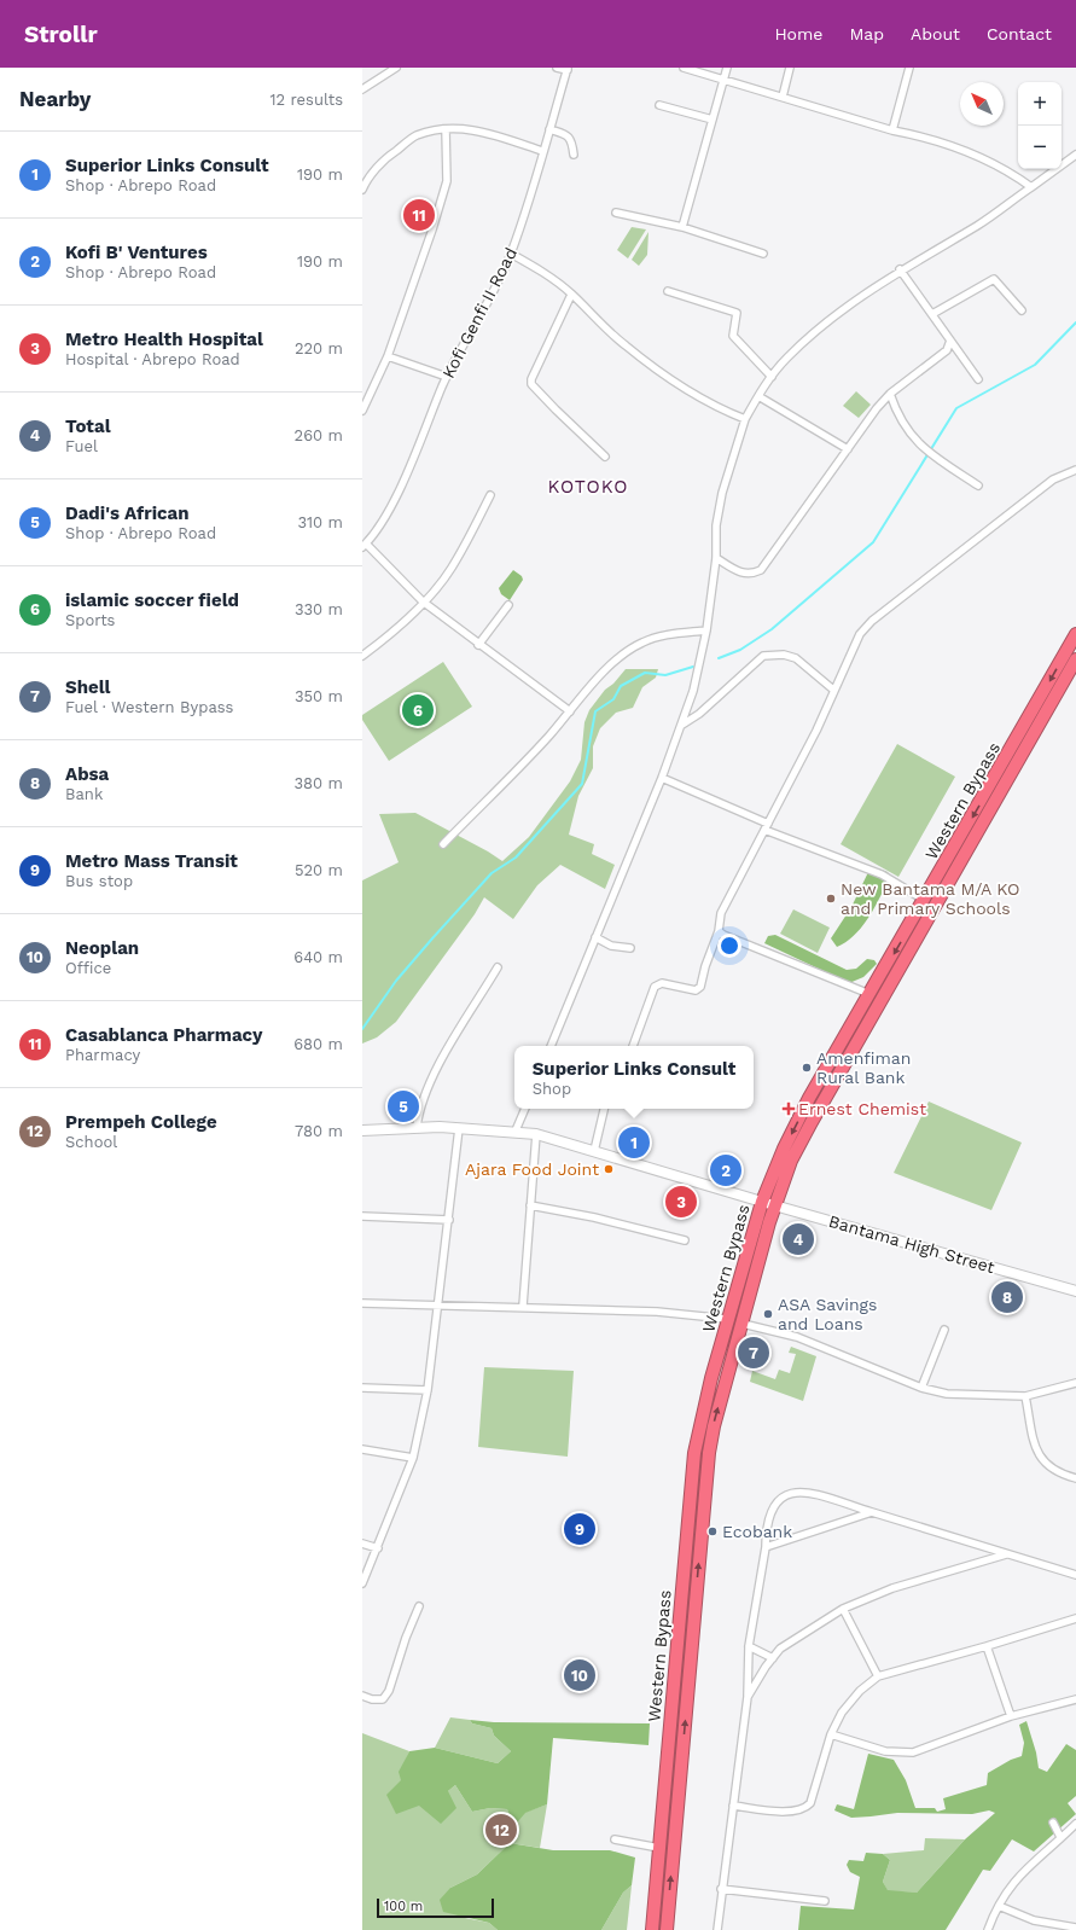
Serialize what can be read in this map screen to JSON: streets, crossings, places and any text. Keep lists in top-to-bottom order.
{
  "streets": {
    "highway": ["Western Bypass"],
    "main road": ["Bantama High Street"],
    "street": ["Kofi Genfi II Road"]
  },
  "crossings": [
    ["Western Bypass", "Bantama High Street"]
  ],
  "districts": ["KOTOKO"],
  "places": {
    "other": [
      "New Bantama M/A KO and Primary Schools",
      "Amenfiman Rural Bank",
      "Ajara Food Joint",
      "ASA Savings and Loans",
      "Ecobank"
    ],
    "health": ["Ernest Chemist"]
  },
  "scale_bar": "100 m",
  "north": "top left",
  "page": {
    "header": "Strollr",
    "nav": [
      "Home",
      "Map",
      "About",
      "Contact"
    ],
    "heading": ["Nearby", "12 results"],
    "map_buttons": ["+", "−"],
    "list": [
      {
        "mark": "1",
        "name": "Superior Links Consult",
        "note": "Shop · Abrepo Road",
        "value": "190 m"
      },
      {
        "mark": "2",
        "name": "Kofi B' Ventures",
        "note": "Shop · Abrepo Road",
        "value": "190 m"
      },
      {
        "mark": "3",
        "name": "Metro Health Hospital",
        "note": "Hospital · Abrepo Road",
        "value": "220 m"
      },
      {
        "mark": "4",
        "name": "Total",
        "note": "Fuel",
        "value": "260 m"
      },
      {
        "mark": "5",
        "name": "Dadi's African",
        "note": "Shop · Abrepo Road",
        "value": "310 m"
      },
      {
        "mark": "6",
        "name": "islamic soccer field",
        "note": "Sports",
        "value": "330 m"
      },
      {
        "mark": "7",
        "name": "Shell",
        "note": "Fuel · Western Bypass",
        "value": "350 m"
      },
      {
        "mark": "8",
        "name": "Absa",
        "note": "Bank",
        "value": "380 m"
      },
      {
        "mark": "9",
        "name": "Metro Mass Transit",
        "note": "Bus stop",
        "value": "520 m"
      },
      {
        "mark": "10",
        "name": "Neoplan",
        "note": "Office",
        "value": "640 m"
      },
      {
        "mark": "11",
        "name": "Casablanca Pharmacy",
        "note": "Pharmacy",
        "value": "680 m"
      },
      {
        "mark": "12",
        "name": "Prempeh College",
        "note": "School",
        "value": "780 m"
      }
    ],
    "pins": [
      "11",
      "6",
      "5",
      "1",
      "2",
      "3",
      "4",
      "8",
      "7",
      "9",
      "10",
      "12"
    ],
    "popup": ["Superior Links Consult", "Shop"],
    "scale": "100 m"
  }
}
